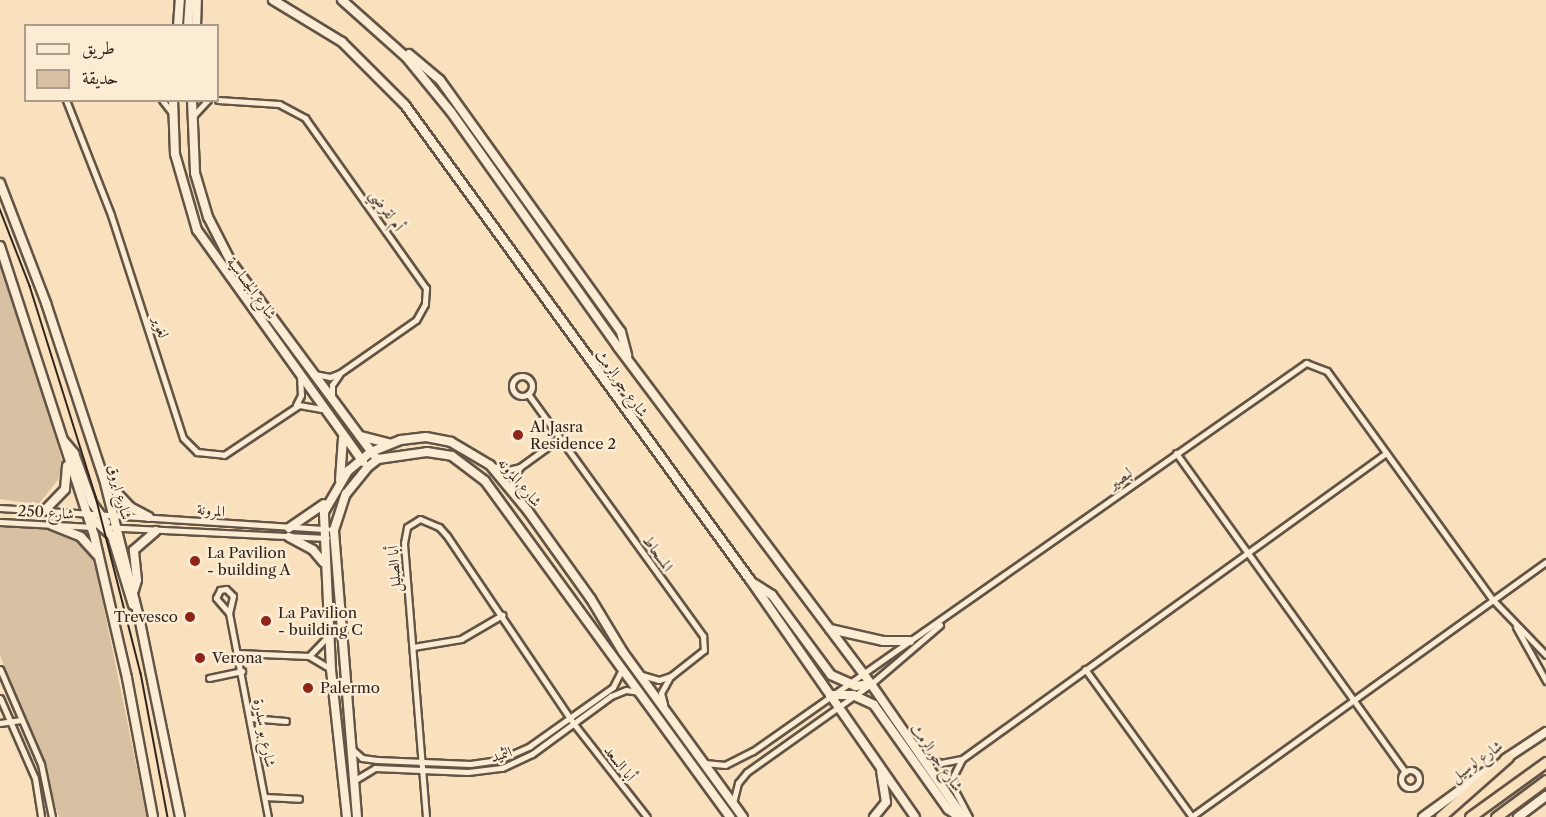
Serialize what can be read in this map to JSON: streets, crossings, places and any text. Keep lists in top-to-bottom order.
{
  "streets": {
    "street": [
      "أم لقرضي",
      "شارع الجساسية",
      "لغوير",
      "شارع جو الرمث",
      "لبصير",
      "شارع المرونه",
      "شارع ابروق",
      "المرونة",
      "شارع 250",
      "المسحاط",
      "أبا الصليل",
      "شارع بو سدرة",
      "الثميد",
      "شارع لوسيل",
      "أبا السعد"
    ]
  },
  "crossings": [
    ["شارع الجساسية", "شارع المرونه"],
    ["شارع جو الرمث", "لبصير"],
    ["لبصير", "شارع المرونه"],
    ["شارع المرونه", "المرونة"],
    ["شارع المرونه", "الثميد"],
    ["شارع ابروق", "المرونة"],
    ["المرونة", "شارع 250"],
    ["أبا الصليل", "الثميد"],
    ["أبا الصليل", "أبا السعد"],
    ["الثميد", "أبا السعد"]
  ],
  "places": [
    "Al Jasra Residence 2",
    "La Pavilion - building A",
    "Trevesco",
    "La Pavilion - building C",
    "Verona",
    "Palermo"
  ],
  "legend": ["طريق", "حديقة"]
}
